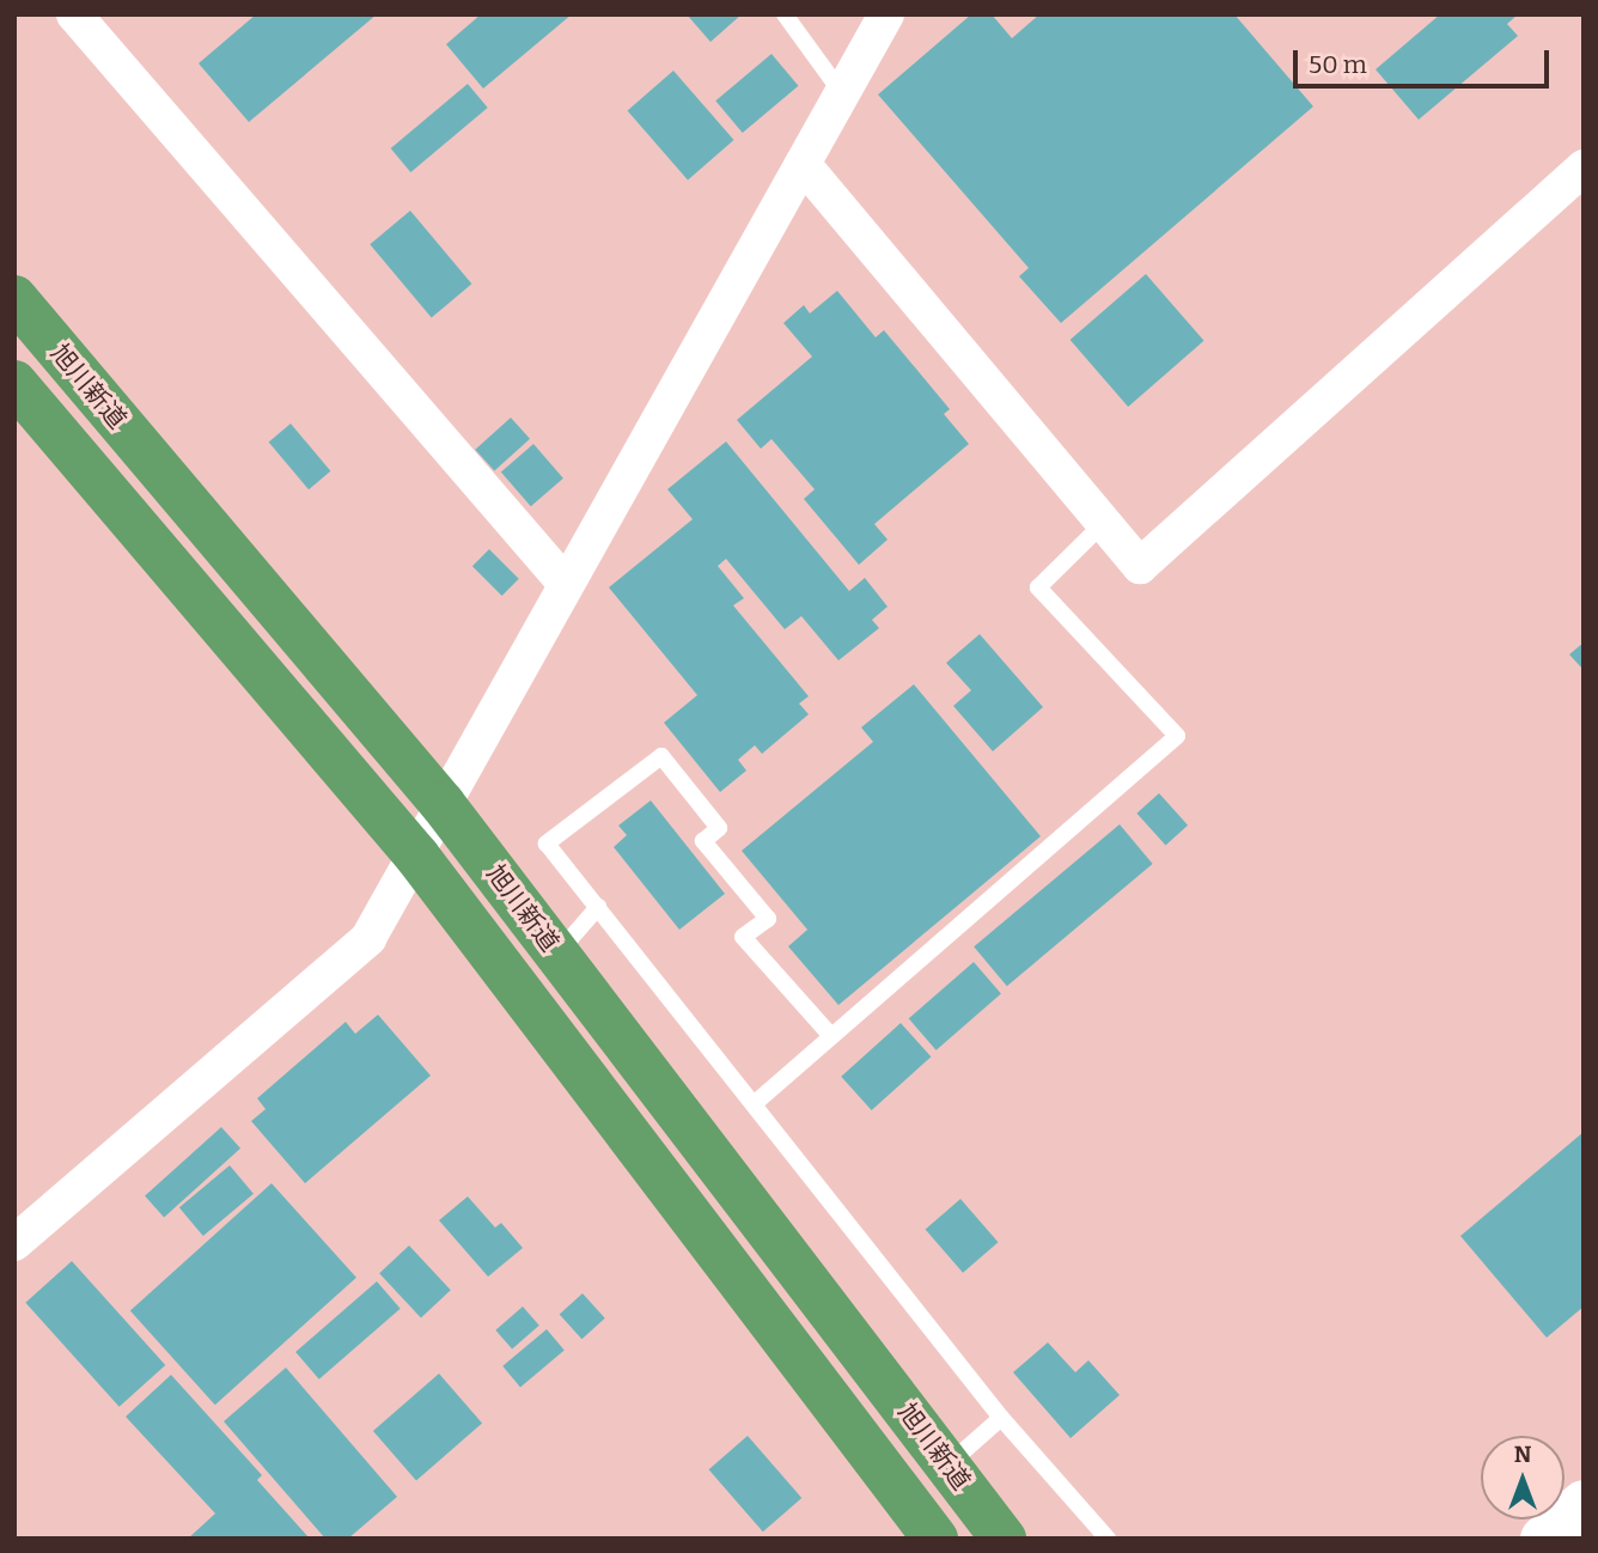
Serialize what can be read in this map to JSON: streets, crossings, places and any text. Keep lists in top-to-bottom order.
{
  "streets": {
    "highway": ["旭川新道"]
  },
  "scale_bar": "50 m",
  "north": "top"
}
